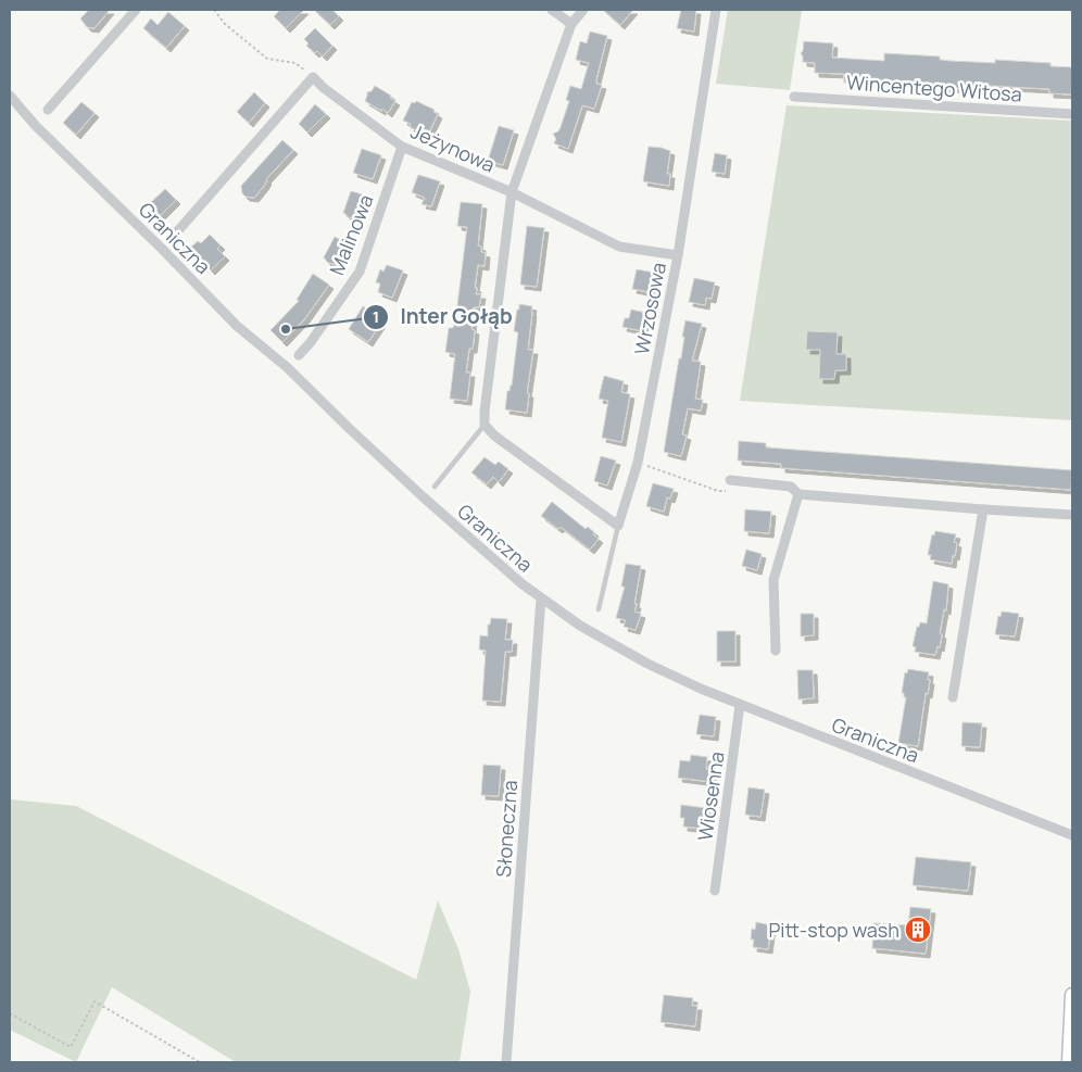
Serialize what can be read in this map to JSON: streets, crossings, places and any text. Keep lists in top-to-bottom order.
{
  "streets": {
    "street": [
      "Wincentego Witosa",
      "Jeżynowa",
      "Malinowa",
      "Graniczna",
      "Wrzosowa",
      "Wiosenna",
      "Słoneczna"
    ]
  },
  "crossings": [
    ["Jeżynowa", "Malinowa"],
    ["Jeżynowa", "Wrzosowa"],
    ["Graniczna", "Wiosenna"],
    ["Graniczna", "Słoneczna"]
  ],
  "places": {
    "other": ["Inter Gołąb"],
    "building": ["Pitt-stop wash"]
  }
}
